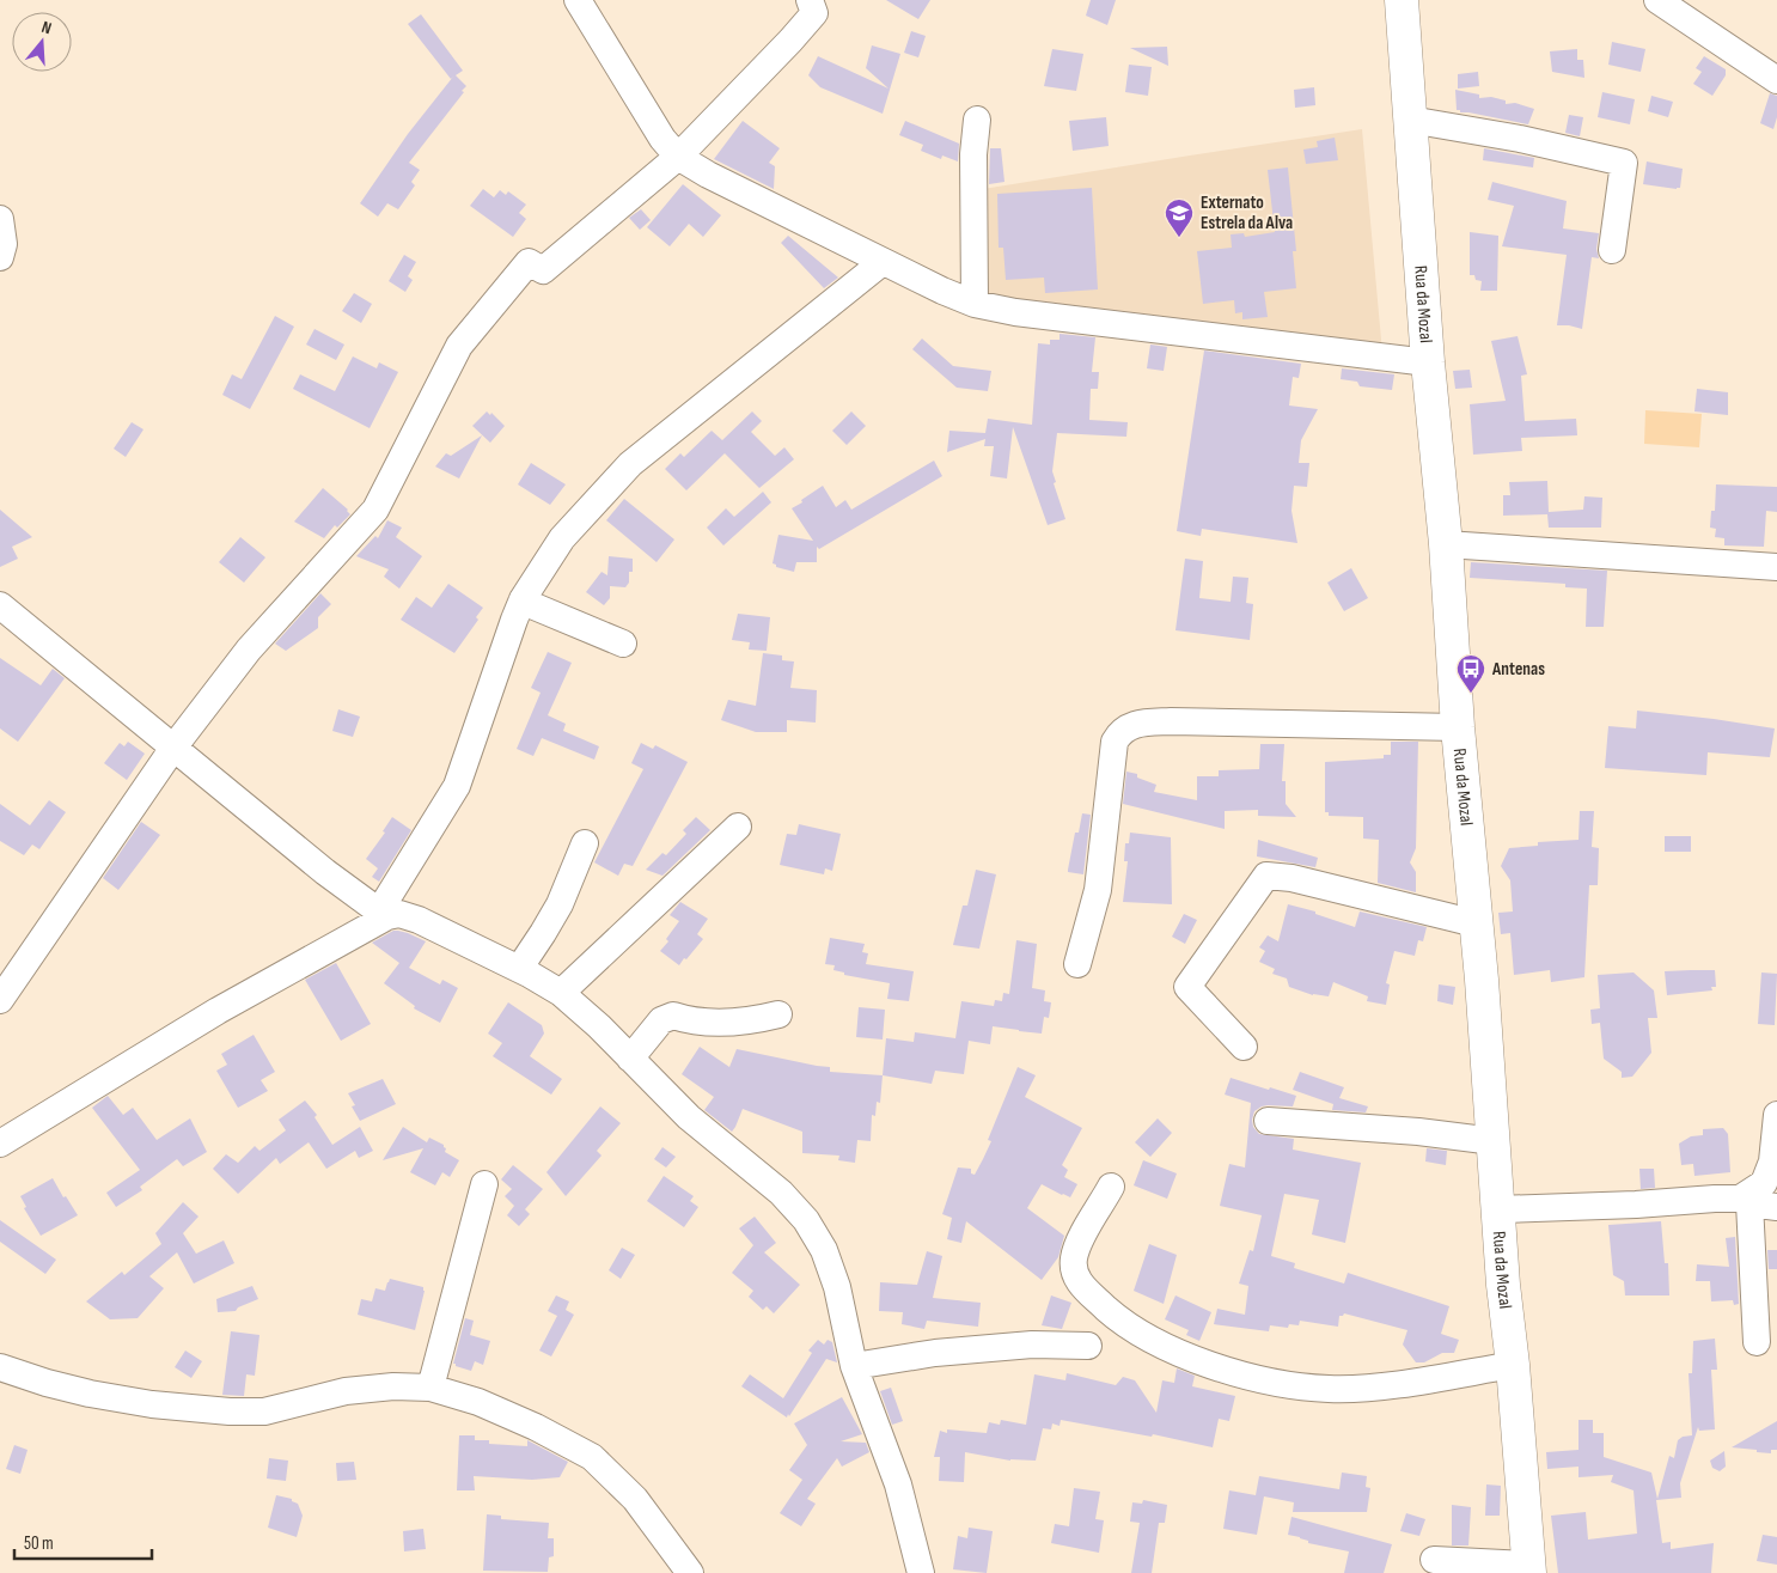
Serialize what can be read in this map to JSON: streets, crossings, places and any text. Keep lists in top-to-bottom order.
{
  "streets": {
    "main road": ["Rua da Mozal"]
  },
  "places": {
    "school or university": ["Externato Estrela da Alva"],
    "bus stop": ["Antenas"]
  },
  "scale_bar": "50 m",
  "north": "top"
}
